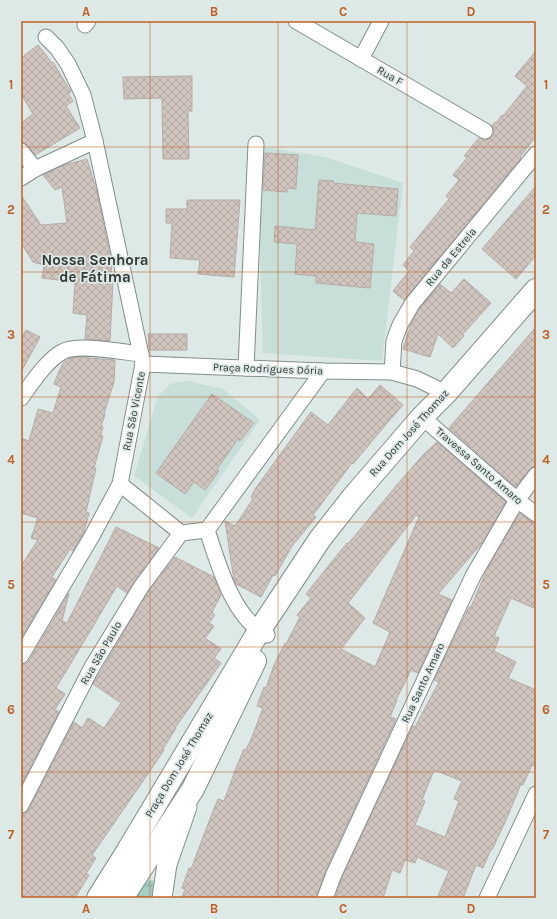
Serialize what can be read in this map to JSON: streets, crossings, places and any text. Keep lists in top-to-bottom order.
{
  "streets": {
    "main road": ["Rua Dom José Thomaz", "Praça Dom José Thomaz"],
    "street": [
      "Rua F",
      "Rua da Estrela",
      "Praça Rodrigues Dória",
      "Rua São Vicente",
      "Travessa Santo Amaro",
      "Rua São Paulo",
      "Rua Santo Amaro"
    ]
  },
  "crossings": [
    ["Rua da Estrela", "Praça Rodrigues Dória"],
    ["Praça Rodrigues Dória", "Rua São Vicente"],
    ["Praça Rodrigues Dória", "Rua Dom José Thomaz"],
    ["Rua Dom José Thomaz", "Travessa Santo Amaro"],
    ["Rua Dom José Thomaz", "Praça Dom José Thomaz"],
    ["Travessa Santo Amaro", "Rua Santo Amaro"]
  ],
  "districts": ["Nossa Senhora de Fátima"],
  "grid": {
    "columns": [
      "A",
      "B",
      "C",
      "D"
    ],
    "rows": [
      "1",
      "2",
      "3",
      "4",
      "5",
      "6",
      "7"
    ]
  }
}
